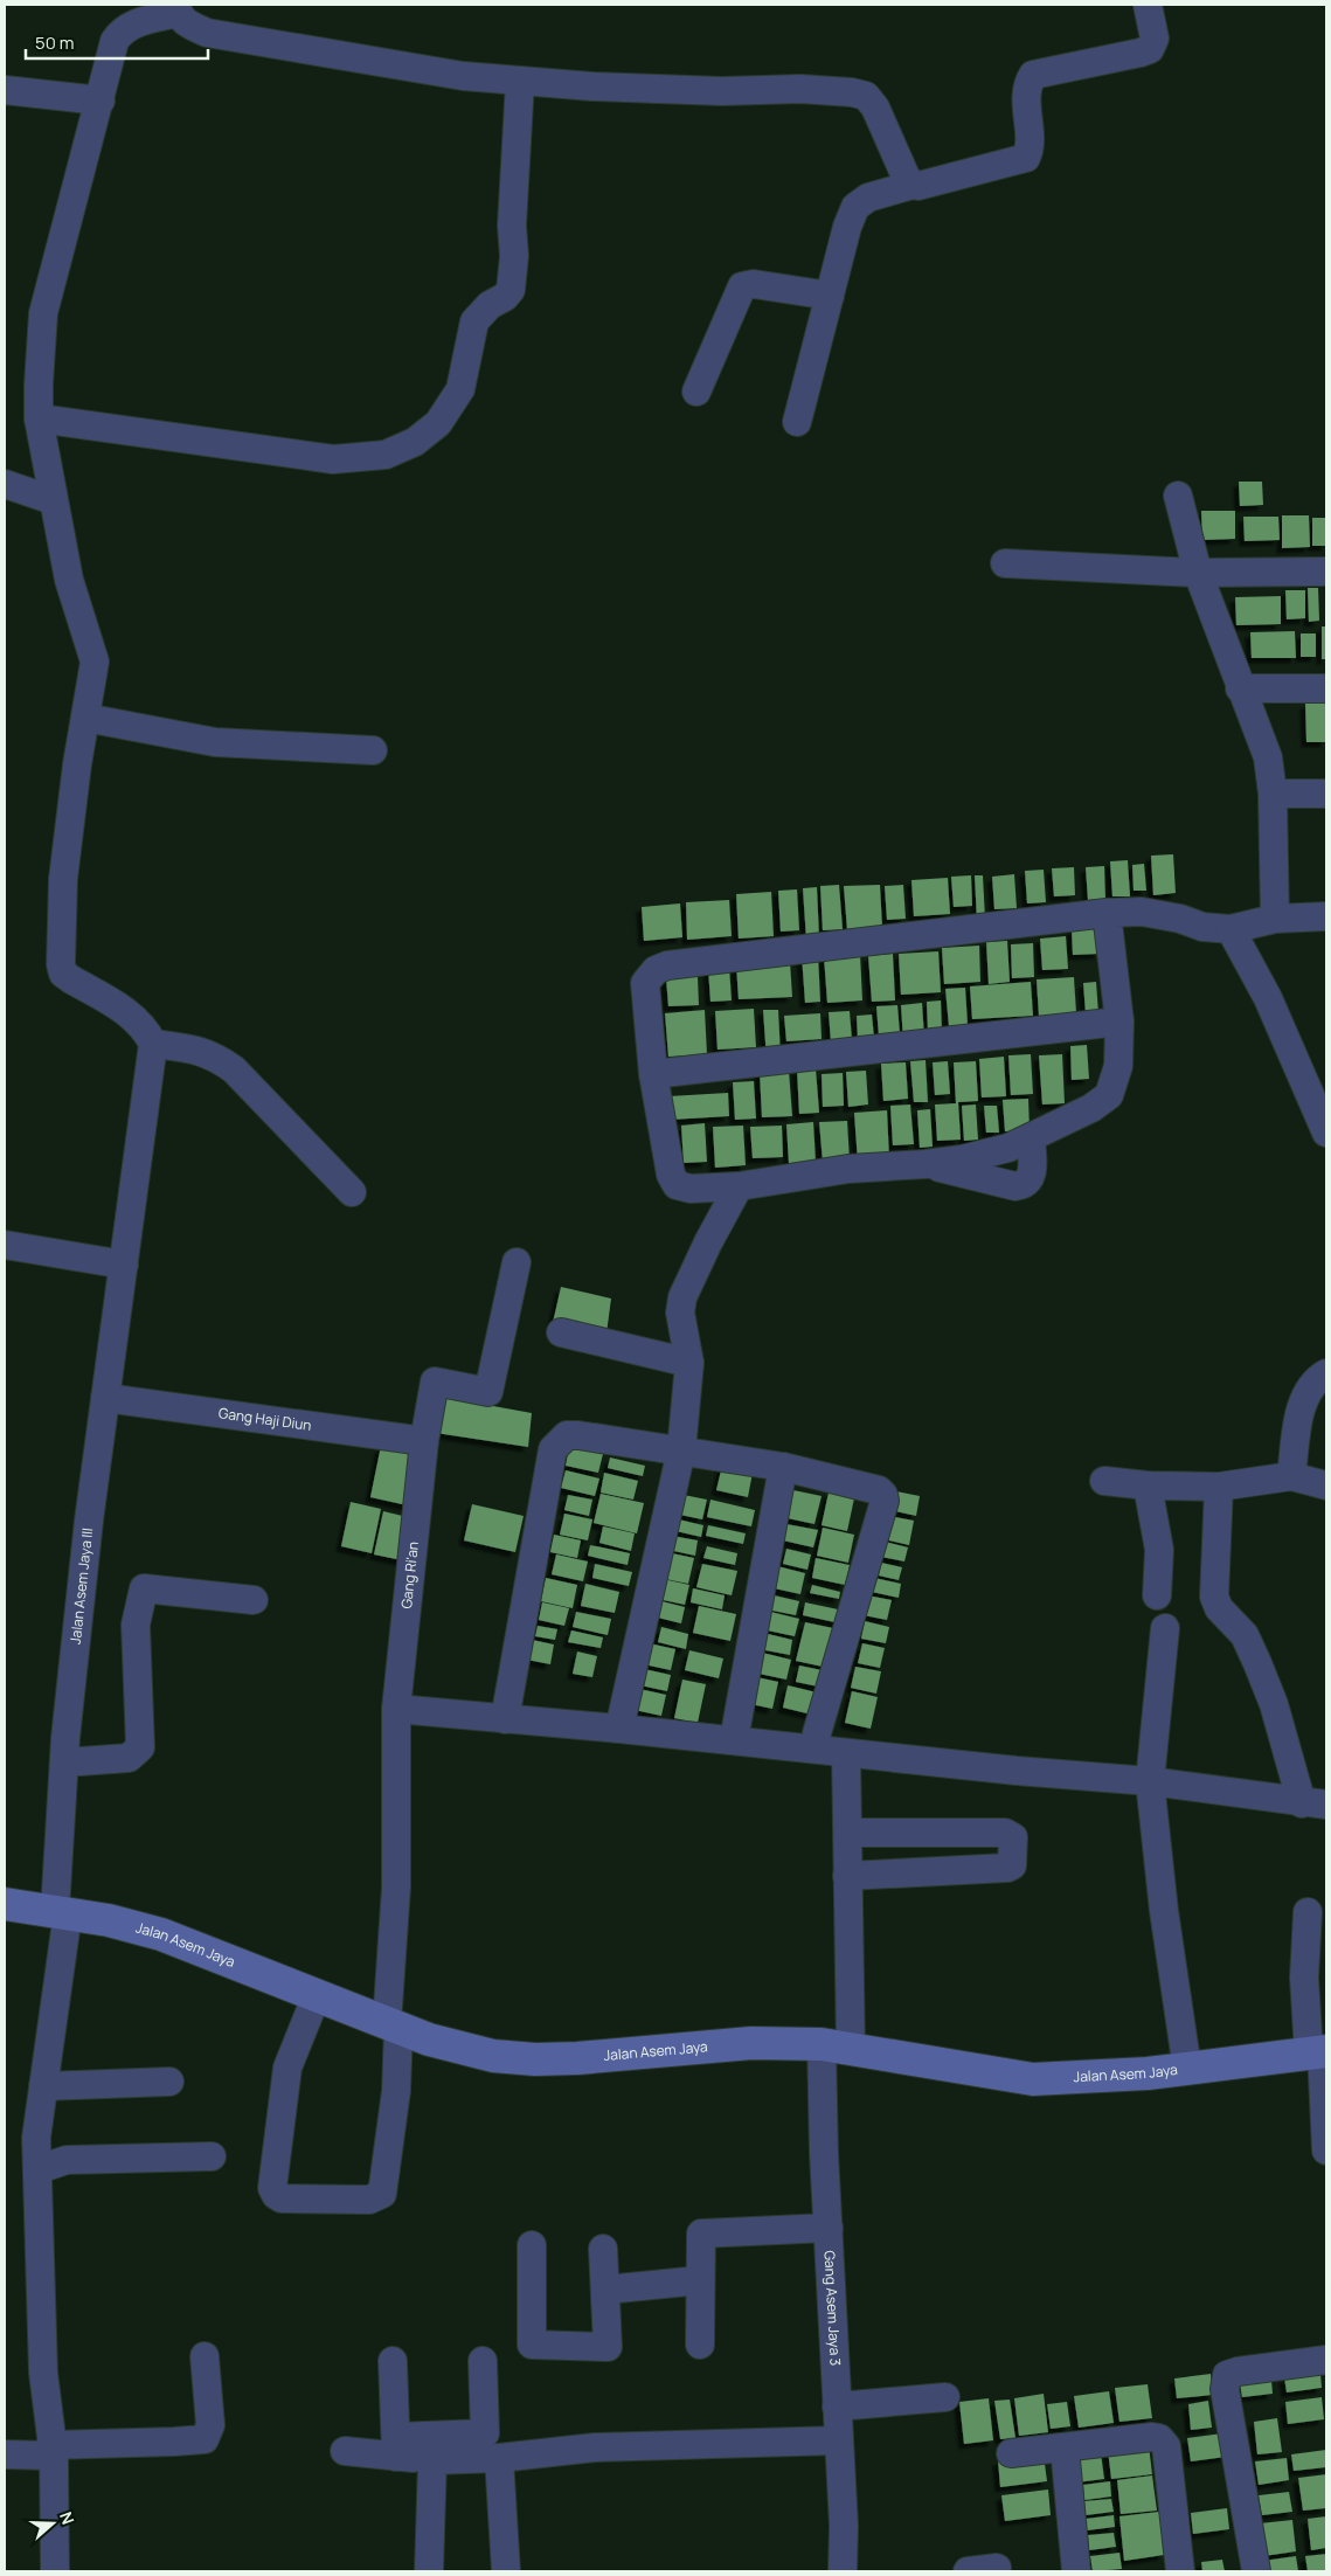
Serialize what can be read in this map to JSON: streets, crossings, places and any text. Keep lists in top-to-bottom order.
{
  "streets": {
    "main road": ["Jalan Asem Jaya"],
    "street": [
      "Gang Haji Diun",
      "Gang Ri'an",
      "Jalan Asem Jaya III",
      "Gang Asem Jaya 3"
    ]
  },
  "crossings": [
    ["Gang Haji Diun", "Gang Ri'an"],
    ["Gang Haji Diun", "Jalan Asem Jaya III"],
    ["Gang Ri'an", "Jalan Asem Jaya"],
    ["Jalan Asem Jaya III", "Jalan Asem Jaya"],
    ["Jalan Asem Jaya", "Gang Asem Jaya 3"]
  ],
  "scale_bar": "50 m",
  "north": "right"
}
